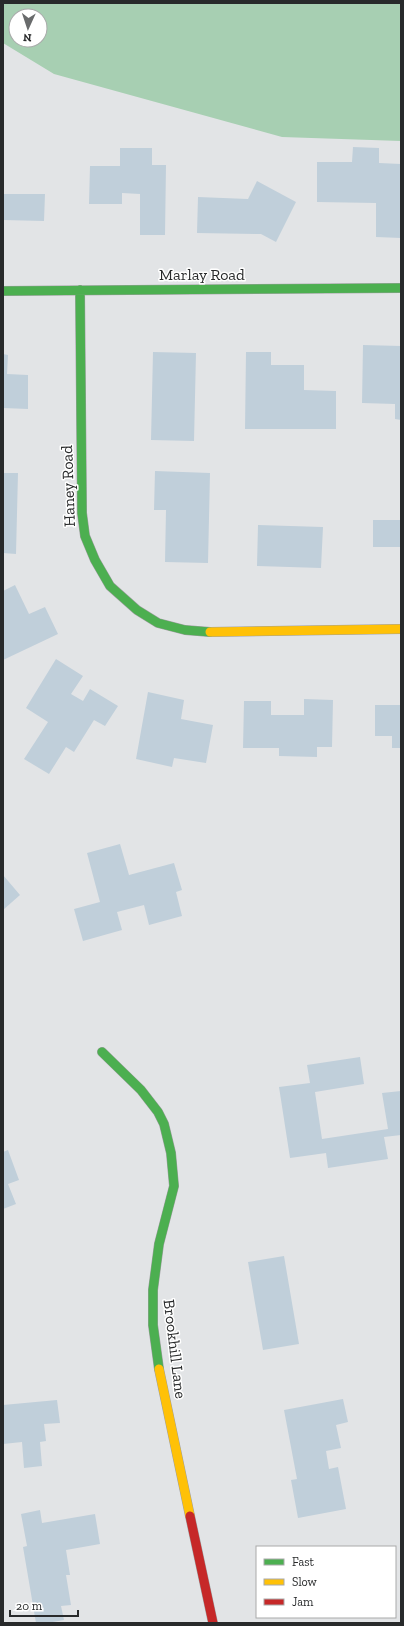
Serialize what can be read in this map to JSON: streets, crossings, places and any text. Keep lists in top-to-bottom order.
{
  "streets": {
    "street": ["Marlay Road", "Haney Road", "Brookhill Lane"]
  },
  "crossings": [
    ["Marlay Road", "Haney Road"]
  ],
  "legend": ["Fast", "Slow", "Jam"],
  "scale_bar": "20 m",
  "north": "bottom"
}
